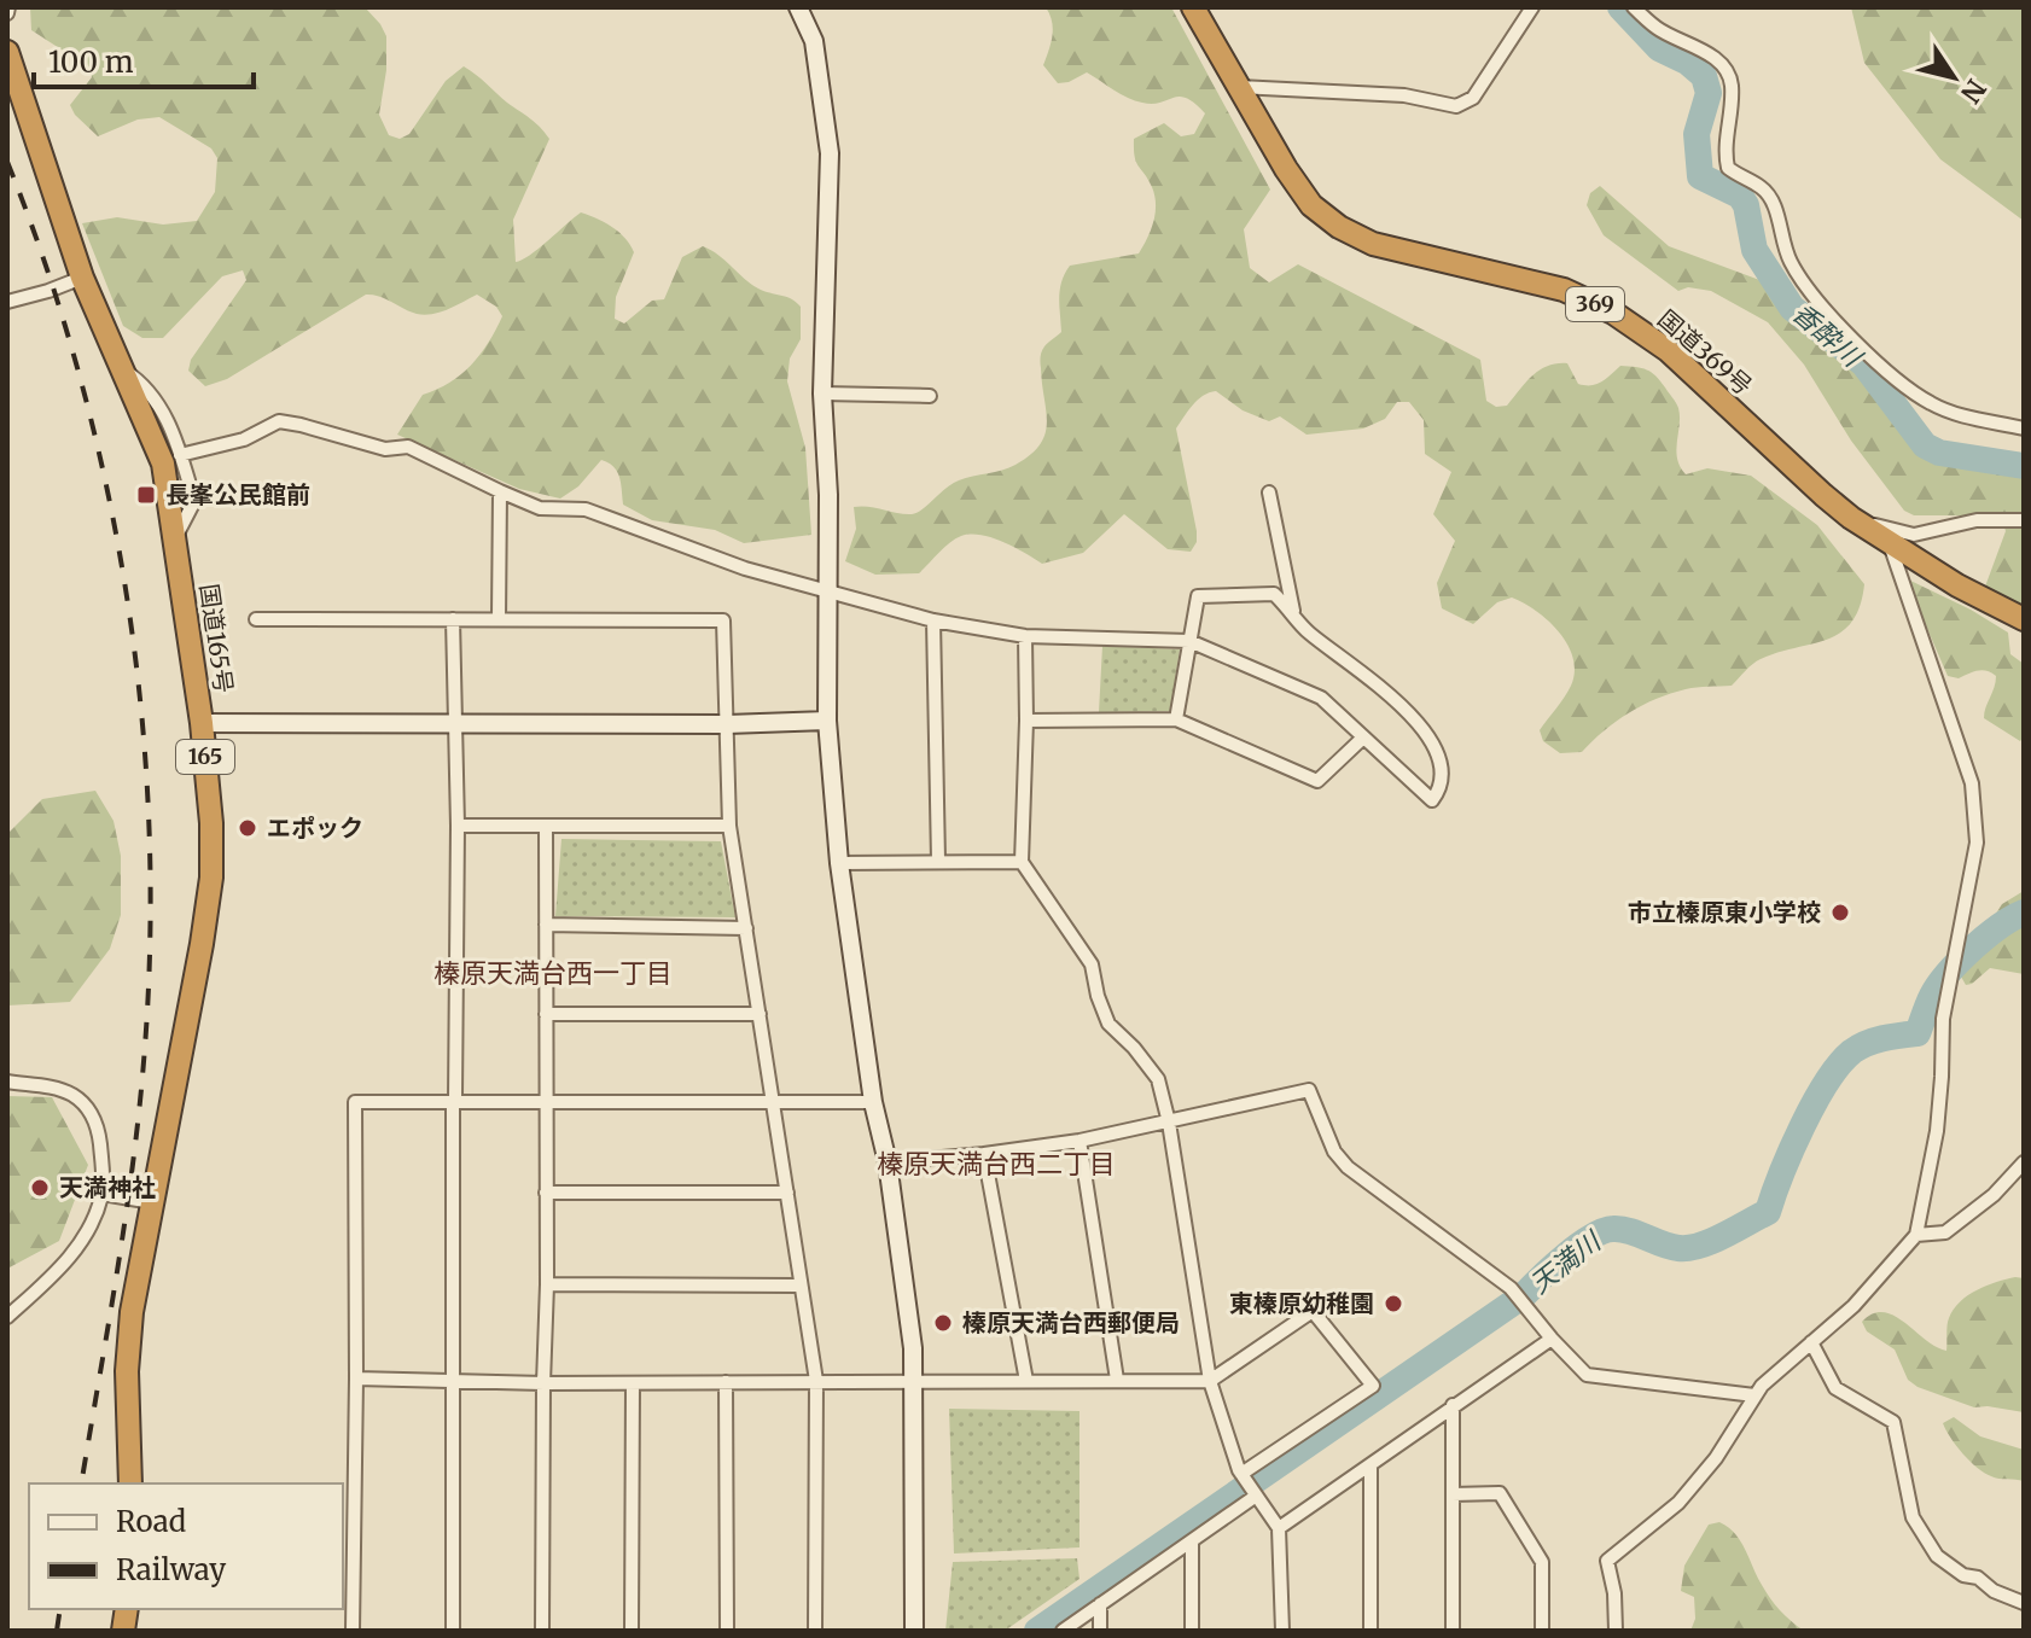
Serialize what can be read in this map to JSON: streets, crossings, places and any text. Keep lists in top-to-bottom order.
{
  "streets": {
    "highway": [
      "369",
      "国道369号",
      "国道165号",
      "165"
    ]
  },
  "districts": ["榛原天満台西一丁目", "榛原天満台西二丁目"],
  "water": ["香酔川", "天満川"],
  "places": {
    "transit": ["長峯公民館前"],
    "other": [
      "エポック",
      "市立榛原東小学校",
      "天満神社",
      "東榛原幼稚園",
      "榛原天満台西郵便局"
    ]
  },
  "legend": ["Road", "Railway"],
  "scale_bar": "100 m",
  "north": "bottom right"
}
